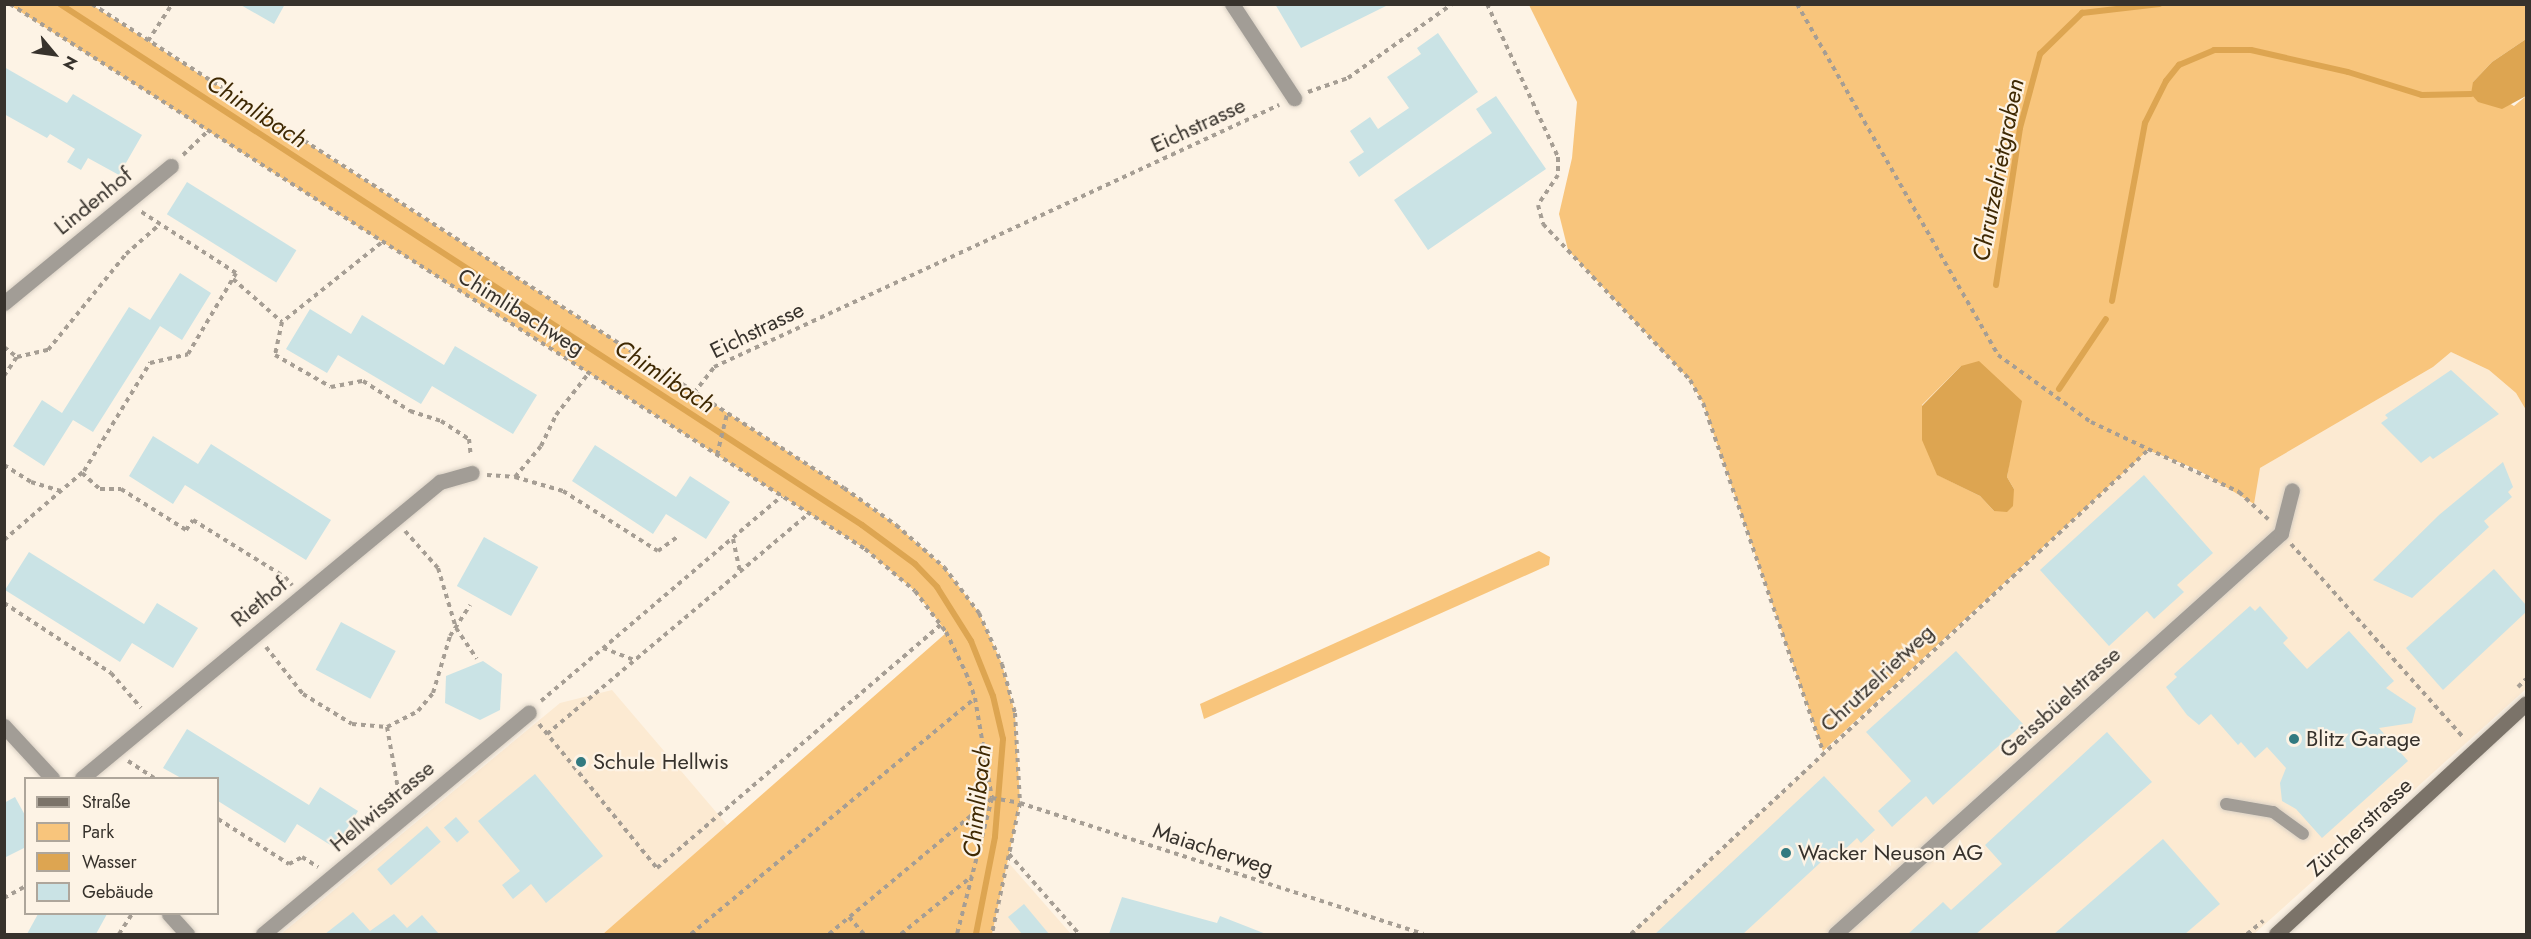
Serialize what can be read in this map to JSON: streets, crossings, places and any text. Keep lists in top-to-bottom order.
{
  "streets": {
    "main road": ["Zürcherstrasse"],
    "street": [
      "Lindenhof",
      "Riethof",
      "Geissbüelstrasse",
      "Hellwisstrasse"
    ],
    "path": [
      "Eichstrasse",
      "Chimlibachweg",
      "Chrutzelrietweg",
      "Maiacherweg"
    ]
  },
  "crossings": [
    ["Chimlibachweg", "Maiacherweg"]
  ],
  "water": ["Chimlibach", "Chrutzelrietgraben"],
  "places": ["Blitz Garage", "Schule Hellwis", "Wacker Neuson AG"],
  "legend": [
    "Straße",
    "Park",
    "Wasser",
    "Gebäude"
  ],
  "north": "bottom right"
}
